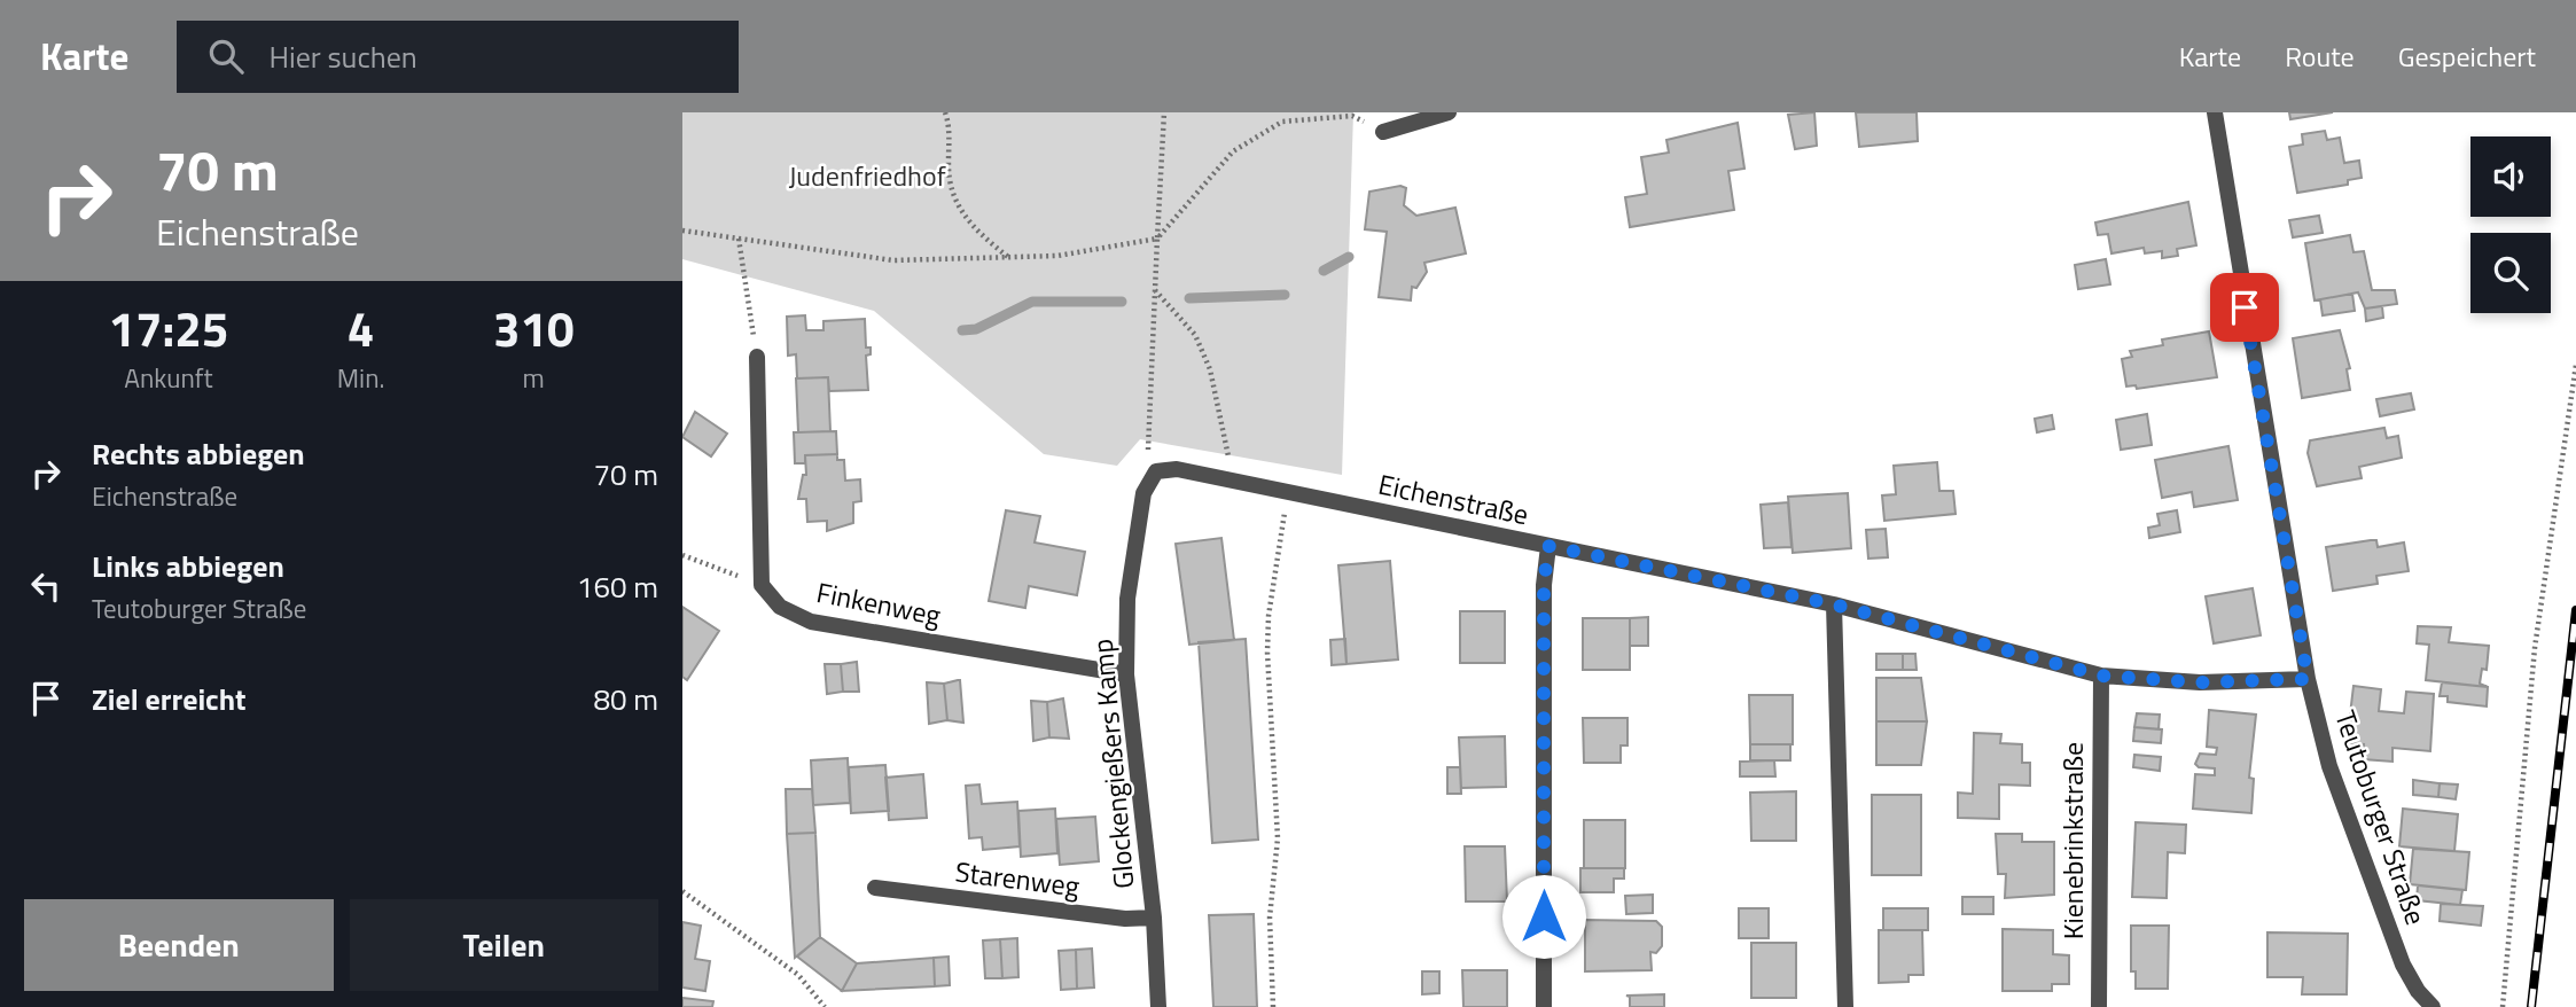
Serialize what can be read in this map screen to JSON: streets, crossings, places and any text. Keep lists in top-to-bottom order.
{
  "streets": {
    "street": [
      "Eichenstraße",
      "Finkenweg",
      "Glockengießers Kamp",
      "Teutoburger Straße",
      "Kienebrinkstraße",
      "Starenweg"
    ]
  },
  "crossings": [
    ["Eichenstraße", "Glockengießers Kamp"],
    ["Eichenstraße", "Teutoburger Straße"],
    ["Eichenstraße", "Kienebrinkstraße"],
    ["Finkenweg", "Glockengießers Kamp"],
    ["Glockengießers Kamp", "Starenweg"]
  ],
  "parks": ["Judenfriedhof"],
  "page": {
    "header": "Karte",
    "search": "Hier suchen",
    "nav": ["Karte", "Route", "Gespeichert"],
    "turn": ["70 m", "Eichenstraße"],
    "eta": [
      "17:25",
      "Ankunft",
      "4",
      "Min.",
      "310",
      "m"
    ],
    "list": [
      {
        "name": "Rechts abbiegen",
        "note": "Eichenstraße",
        "value": "70 m"
      },
      {
        "name": "Links abbiegen",
        "note": "Teutoburger Straße",
        "value": "160 m"
      },
      {
        "name": "Ziel erreicht",
        "value": "80 m"
      }
    ],
    "buttons": ["Beenden", "Teilen"]
  }
}
